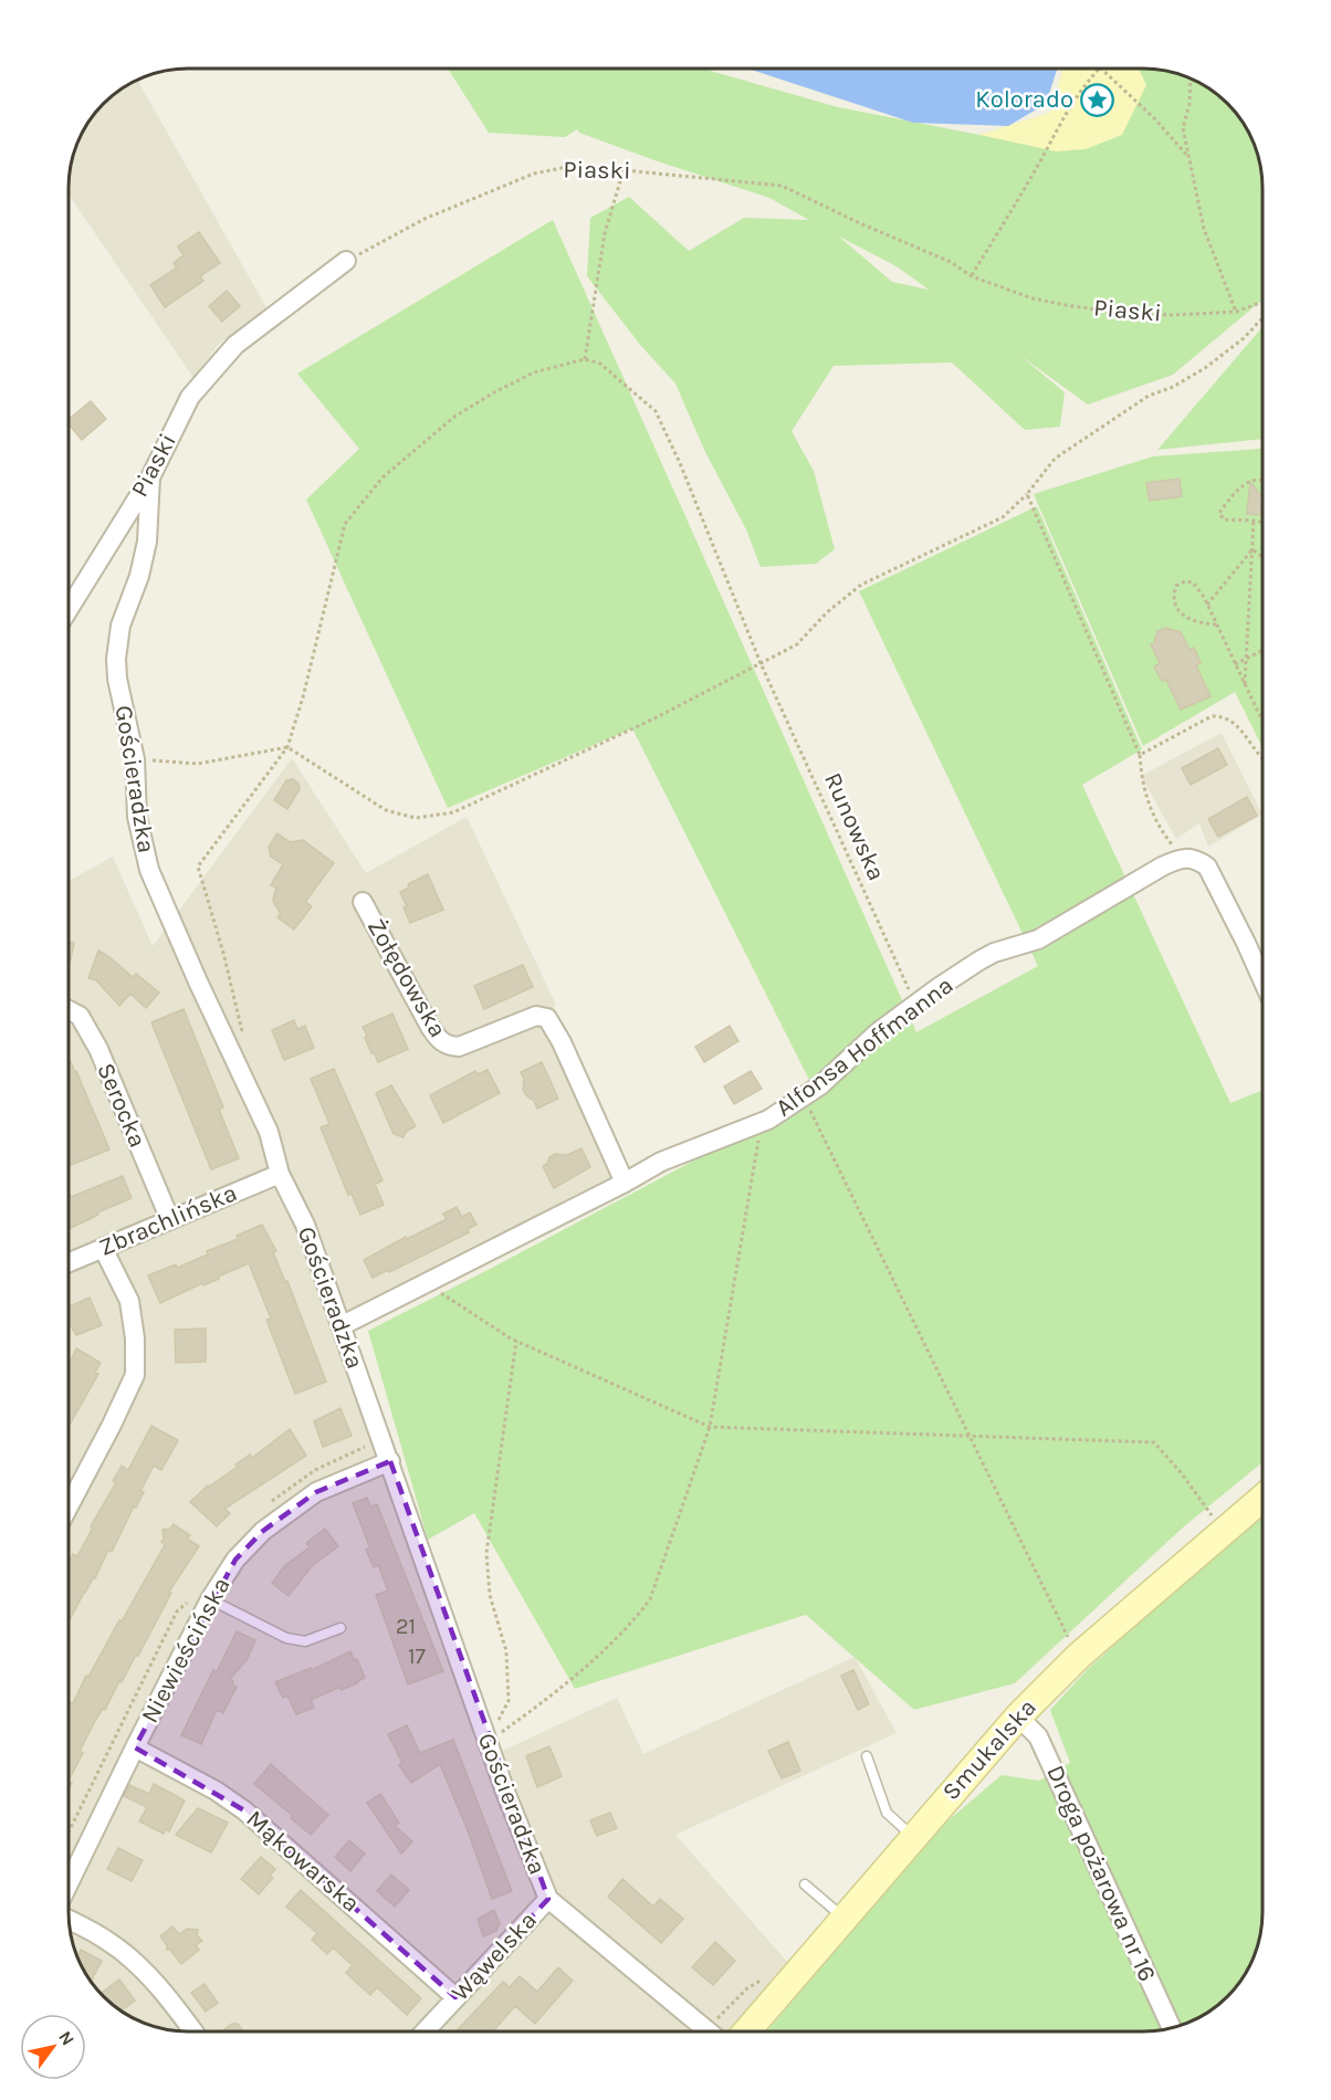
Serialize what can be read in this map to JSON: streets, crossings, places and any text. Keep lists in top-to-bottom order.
{
  "streets": {
    "street": [
      "Piaski",
      "Gościeradzka",
      "Żołędowska",
      "Alfonsa Hoffmanna",
      "Serocka",
      "Zbrachlińska",
      "Niewieścińska",
      "Smukalska",
      "Mąkowarska",
      "Droga pożarowa nr 16",
      "Wąwelska"
    ],
    "path": ["Runowska"]
  },
  "crossings": [
    ["Piaski", "Gościeradzka"],
    ["Gościeradzka", "Alfonsa Hoffmanna"],
    ["Gościeradzka", "Zbrachlińska"],
    ["Gościeradzka", "Niewieścińska"],
    ["Gościeradzka", "Wąwelska"],
    ["Runowska", "Alfonsa Hoffmanna"],
    ["Żołędowska", "Alfonsa Hoffmanna"],
    ["Serocka", "Zbrachlińska"],
    ["Niewieścińska", "Mąkowarska"],
    ["Smukalska", "Droga pożarowa nr 16"],
    ["Mąkowarska", "Wąwelska"]
  ],
  "places": {
    "place": ["Kolorado"]
  },
  "house_numbers": ["21", "17"],
  "north": "top right"
}
